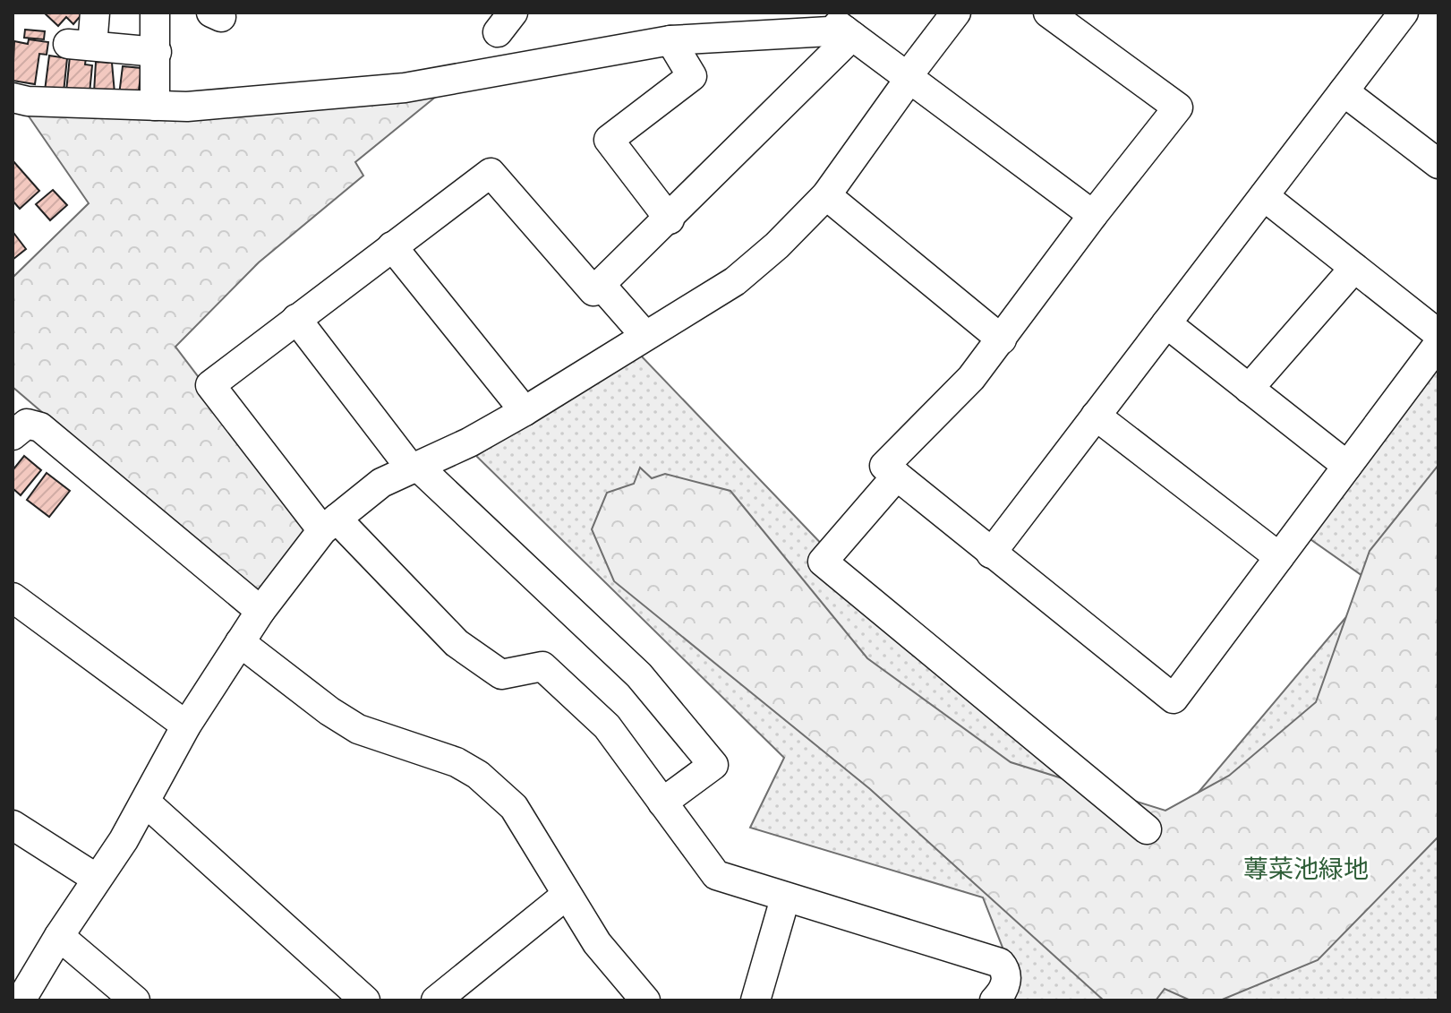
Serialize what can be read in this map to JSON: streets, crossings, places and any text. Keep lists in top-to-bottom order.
{
  "parks": ["蓴菜池緑地"]
}
